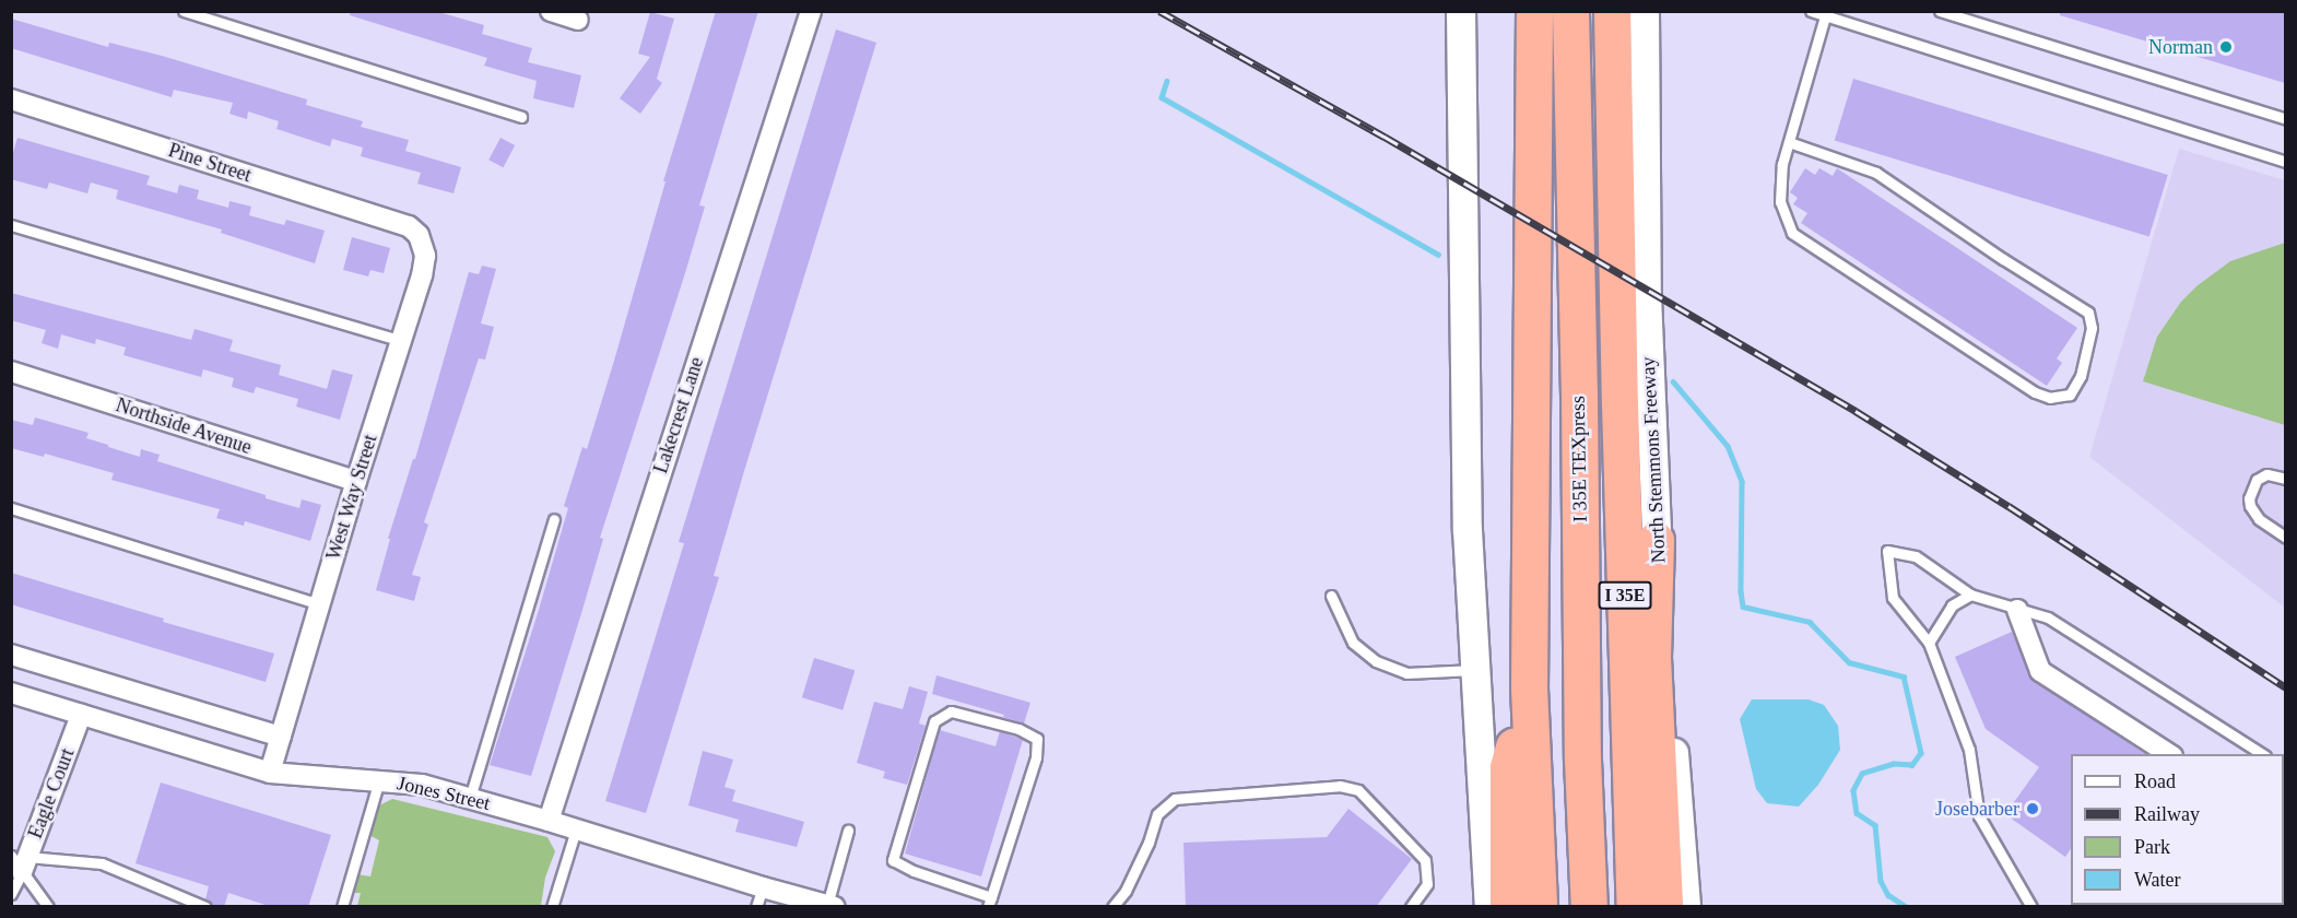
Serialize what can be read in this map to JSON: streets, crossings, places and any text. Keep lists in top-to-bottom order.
{
  "streets": {
    "highway": ["I 35E TEXpress", "North Stemmons Freeway", "I 35E"],
    "street": [
      "Pine Street",
      "Lakecrest Lane",
      "Northside Avenue",
      "West Way Street",
      "Eagle Court",
      "Jones Street"
    ]
  },
  "crossings": [
    ["Pine Street", "West Way Street"],
    ["Lakecrest Lane", "Jones Street"],
    ["Northside Avenue", "West Way Street"],
    ["West Way Street", "Jones Street"],
    ["Eagle Court", "Jones Street"]
  ],
  "places": ["Norman", "Josebarber"],
  "legend": [
    "Road",
    "Railway",
    "Park",
    "Water"
  ]
}
